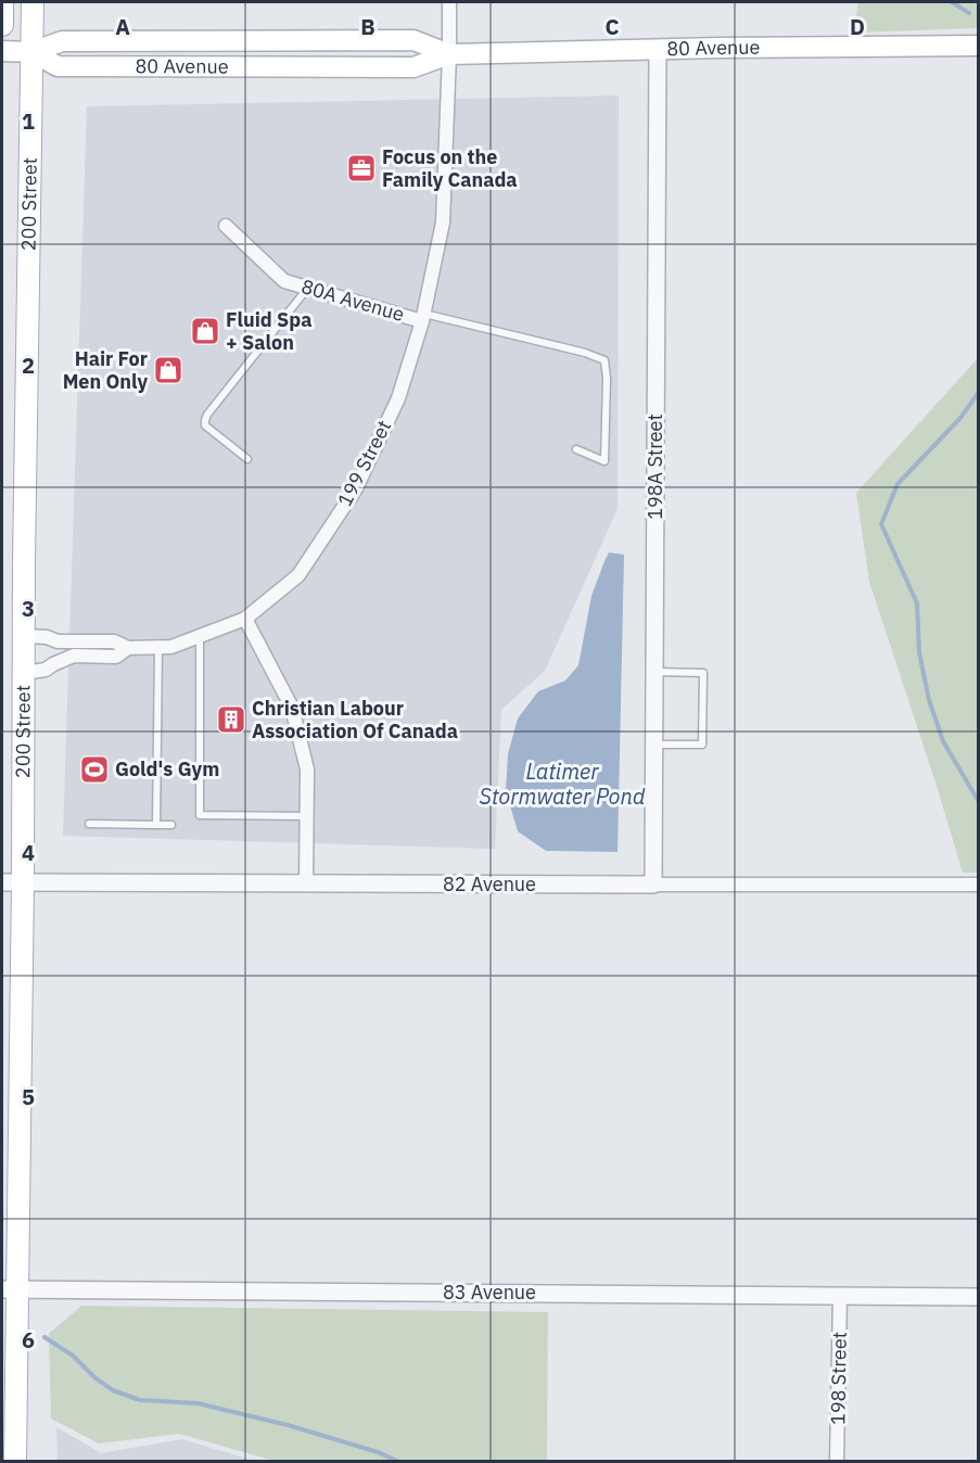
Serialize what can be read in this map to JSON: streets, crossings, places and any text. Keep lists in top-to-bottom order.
{
  "streets": {
    "main road": ["80 Avenue", "200 Street"],
    "street": [
      "80A Avenue",
      "199 Street",
      "198A Street",
      "82 Avenue",
      "83 Avenue",
      "198 Street"
    ]
  },
  "crossings": [
    ["80 Avenue", "200 Street"],
    ["80 Avenue", "199 Street"],
    ["80 Avenue", "198A Street"],
    ["200 Street", "82 Avenue"],
    ["200 Street", "83 Avenue"],
    ["80A Avenue", "199 Street"],
    ["198A Street", "82 Avenue"],
    ["83 Avenue", "198 Street"]
  ],
  "water": ["Latimer Stormwater Pond"],
  "places": {
    "office": ["Focus on the Family Canada"],
    "shop": ["Fluid Spa + Salon", "Hair For Men Only"],
    "building": ["Christian Labour Association Of Canada"],
    "sports": ["Gold's Gym"]
  },
  "grid": {
    "columns": [
      "A",
      "B",
      "C",
      "D"
    ],
    "rows": [
      "1",
      "2",
      "3",
      "4",
      "5",
      "6"
    ]
  }
}
